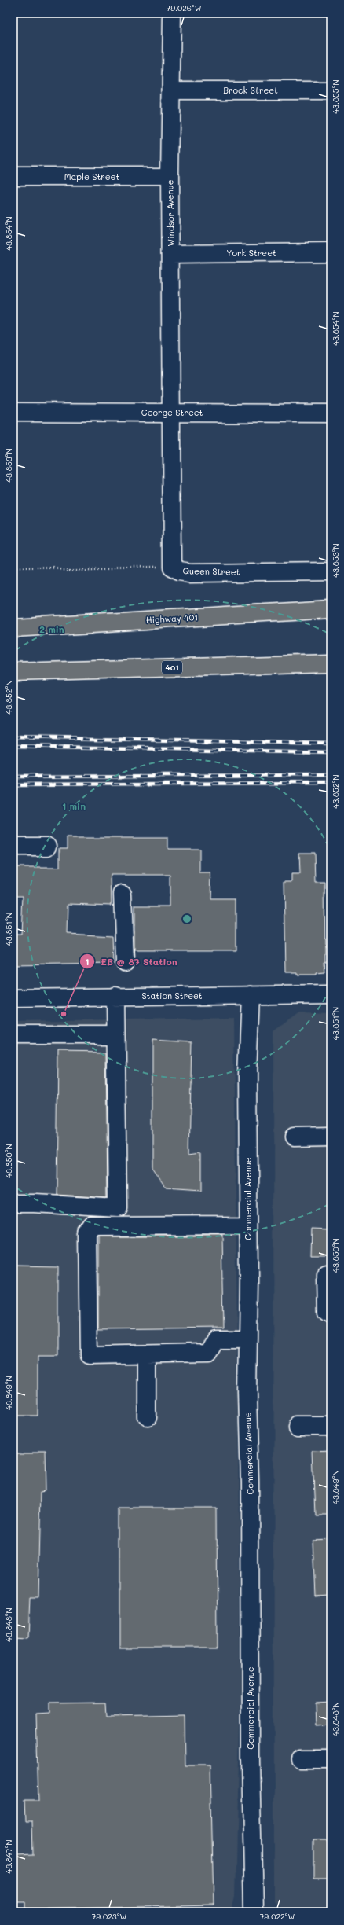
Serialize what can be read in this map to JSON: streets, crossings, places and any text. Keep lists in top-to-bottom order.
{
  "streets": {
    "highway": ["Highway 401", "401"],
    "street": [
      "Brock Street",
      "Maple Street",
      "Windsor Avenue",
      "York Street",
      "George Street",
      "Queen Street",
      "Station Street",
      "Commercial Avenue"
    ]
  },
  "crossings": [
    ["Brock Street", "Windsor Avenue"],
    ["Maple Street", "Windsor Avenue"],
    ["Windsor Avenue", "York Street"],
    ["Windsor Avenue", "George Street"],
    ["Windsor Avenue", "Queen Street"],
    ["George Street", "Queen Street"],
    ["Station Street", "Commercial Avenue"]
  ],
  "places": ["EB @ 87 Station"],
  "coordinates": [
    "79.026°W",
    "43.855°N",
    "43.854°N",
    "43.853°N",
    "43.852°N",
    "43.851°N",
    "43.850°N",
    "43.849°N",
    "43.848°N",
    "43.847°N",
    "79.023°W",
    "79.022°W"
  ],
  "rings": ["2 min", "1 min"]
}
